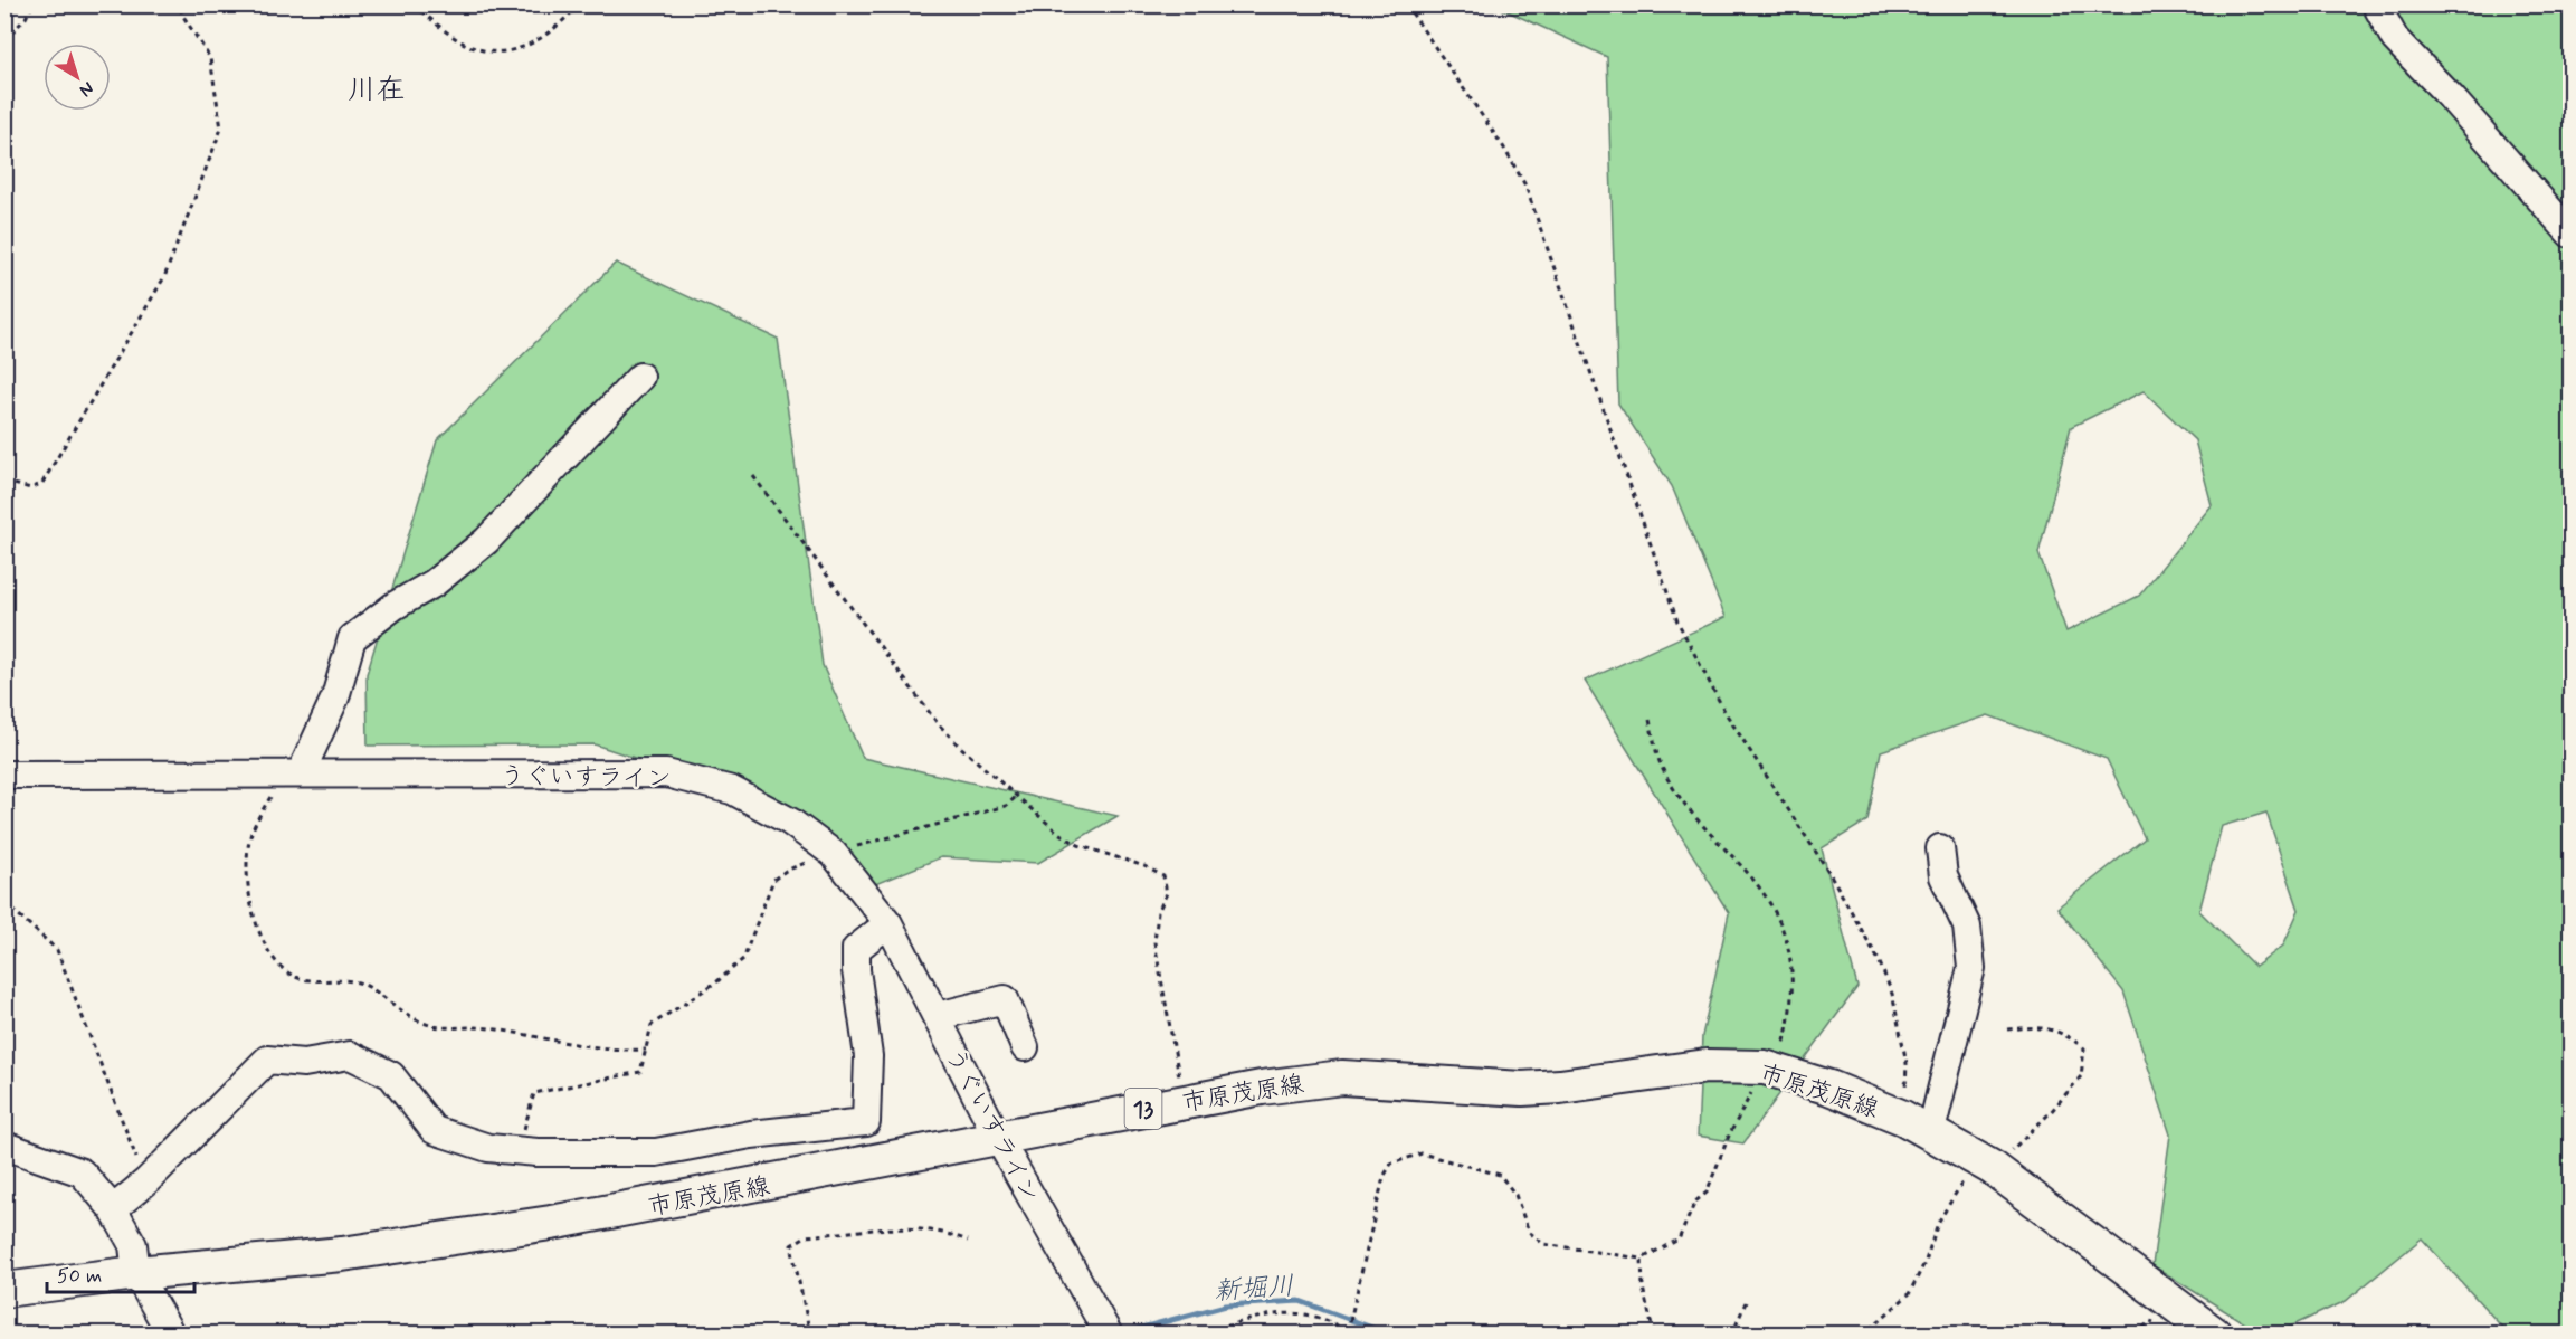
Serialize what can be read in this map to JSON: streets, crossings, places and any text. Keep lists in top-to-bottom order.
{
  "streets": {
    "main road": ["市原茂原線", "13"],
    "street": ["うぐいすライン"]
  },
  "crossings": [
    ["うぐいすライン", "市原茂原線"]
  ],
  "districts": ["川在"],
  "water": ["新堀川"],
  "scale_bar": "50 m",
  "north": "bottom right"
}
